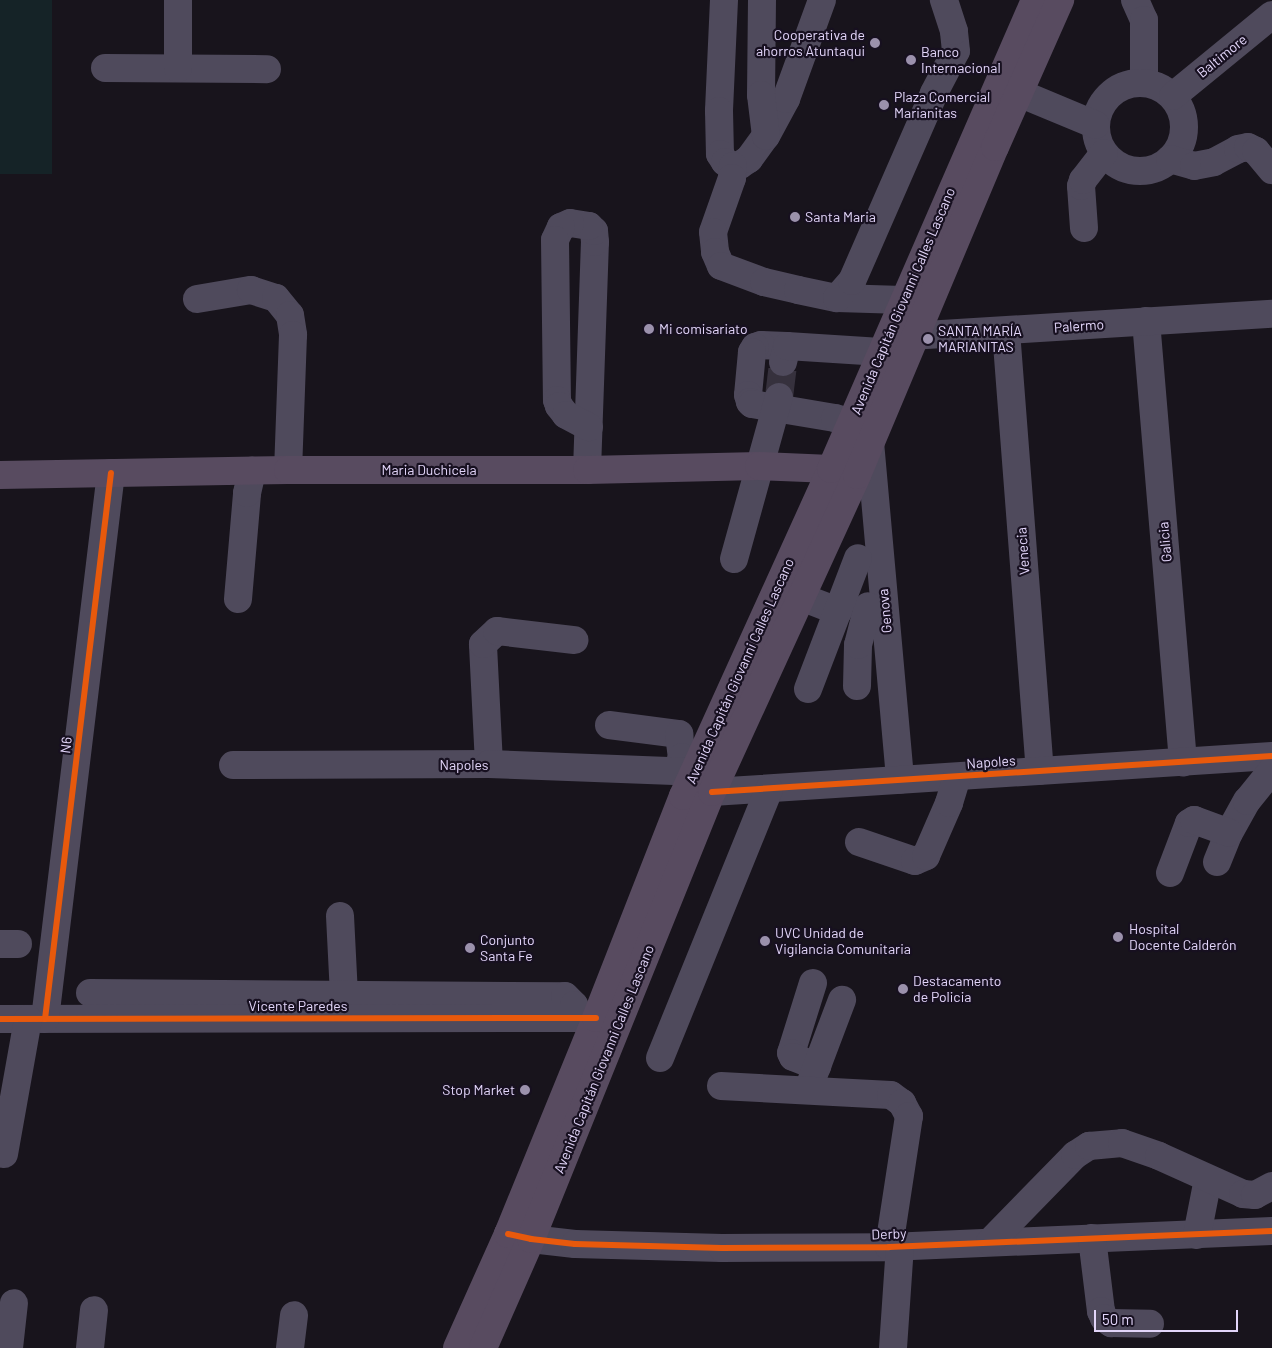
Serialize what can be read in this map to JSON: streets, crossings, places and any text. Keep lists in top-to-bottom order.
{
  "streets": {
    "main road": ["Avenida Capitán Giovanni Calles Lascano", "Maria Duchicela"],
    "street": [
      "Baltimore",
      "Palermo",
      "Galicia",
      "Venecia",
      "Genova",
      "N6",
      "Napoles",
      "Vicente Paredes",
      "Derby"
    ]
  },
  "crossings": [
    ["Avenida Capitán Giovanni Calles Lascano", "Palermo"],
    ["Avenida Capitán Giovanni Calles Lascano", "Maria Duchicela"],
    ["Avenida Capitán Giovanni Calles Lascano", "Genova"],
    ["Avenida Capitán Giovanni Calles Lascano", "Napoles"],
    ["Avenida Capitán Giovanni Calles Lascano", "Vicente Paredes"],
    ["Avenida Capitán Giovanni Calles Lascano", "Derby"],
    ["Palermo", "Galicia"],
    ["Palermo", "Venecia"],
    ["Maria Duchicela", "N6"],
    ["Galicia", "Napoles"],
    ["Venecia", "Napoles"],
    ["Genova", "Napoles"],
    ["N6", "Vicente Paredes"]
  ],
  "places": [
    "Cooperativa de ahorros Atuntaqui",
    "Banco Internacional",
    "Plaza Comercial Marianitas",
    "Santa Maria",
    "Mi comisariato",
    "SANTA MARÍA MARIANITAS",
    "Hospital Docente Calderón",
    "UVC Unidad de Vigilancia Comunitaria",
    "Conjunto Santa Fe",
    "Destacamento de Policia",
    "Stop Market"
  ],
  "scale_bar": "50 m"
}
